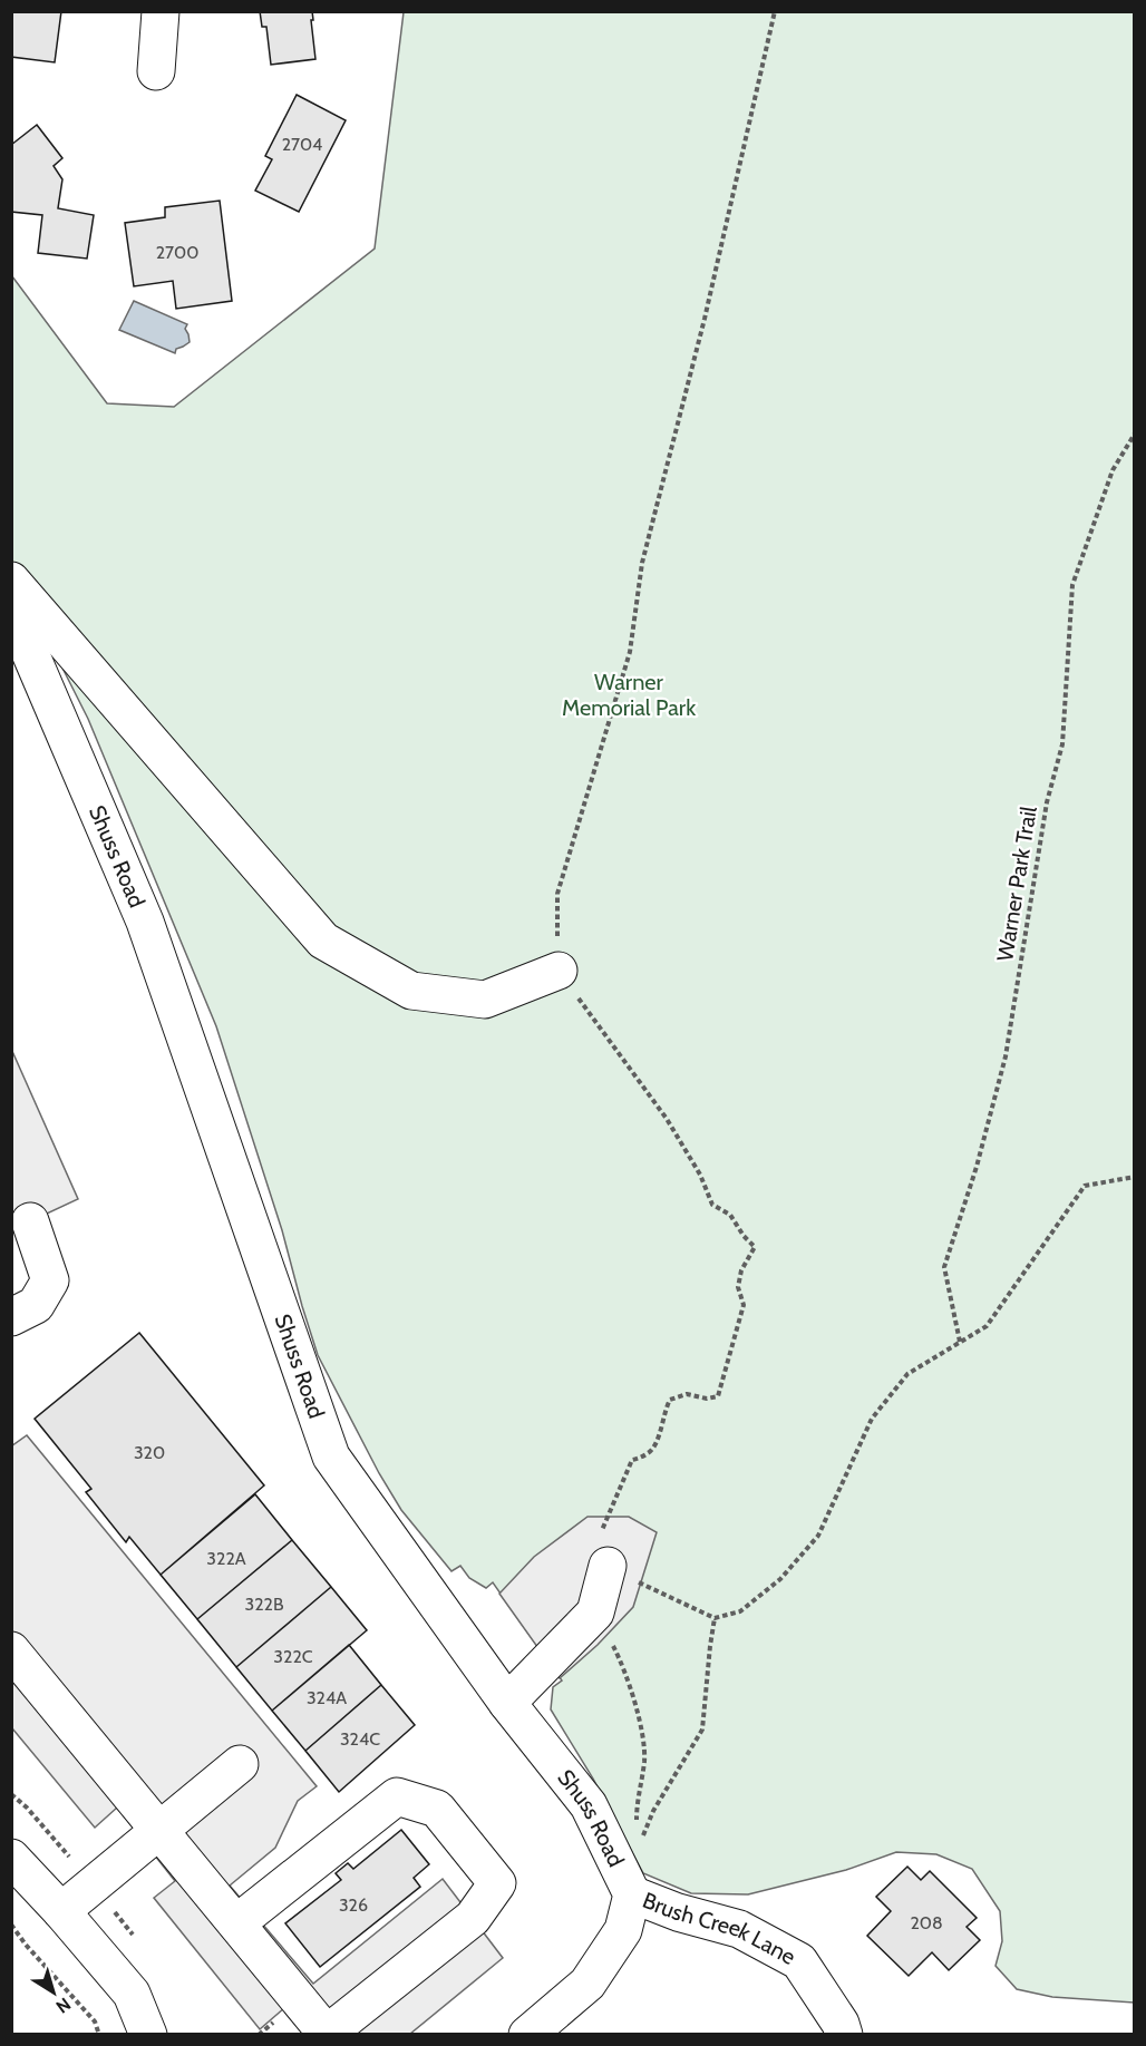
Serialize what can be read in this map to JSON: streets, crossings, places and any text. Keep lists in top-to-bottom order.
{
  "streets": {
    "street": ["Shuss Road", "Brush Creek Lane"],
    "path": ["Warner Park Trail"]
  },
  "crossings": [
    ["Shuss Road", "Brush Creek Lane"]
  ],
  "parks": ["Warner Memorial Park"],
  "house_numbers": [
    "2704",
    "2700",
    "320",
    "322A",
    "322B",
    "322C",
    "324A",
    "324C",
    "326",
    "208"
  ],
  "north": "bottom right"
}
